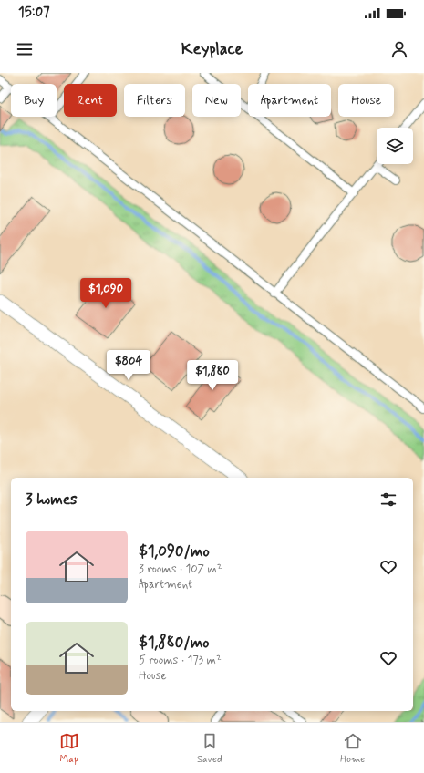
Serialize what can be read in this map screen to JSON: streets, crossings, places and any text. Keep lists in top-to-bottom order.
{
  "page": {
    "status": "15:07",
    "header": "Keyplace",
    "chip": [
      "Buy",
      "Rent",
      "Filters",
      "New",
      "Apartment",
      "House"
    ],
    "price": ["$1,090", "$804", "$1,880"],
    "heading": "3 homes",
    "list": [
      {
        "name": "$1,090/mo",
        "note": "3 rooms · 107 m² · Apartment"
      },
      {
        "name": "$1,880/mo",
        "note": "5 rooms · 173 m² · House"
      }
    ],
    "tabs": ["Map", "Saved", "Home"]
  }
}
